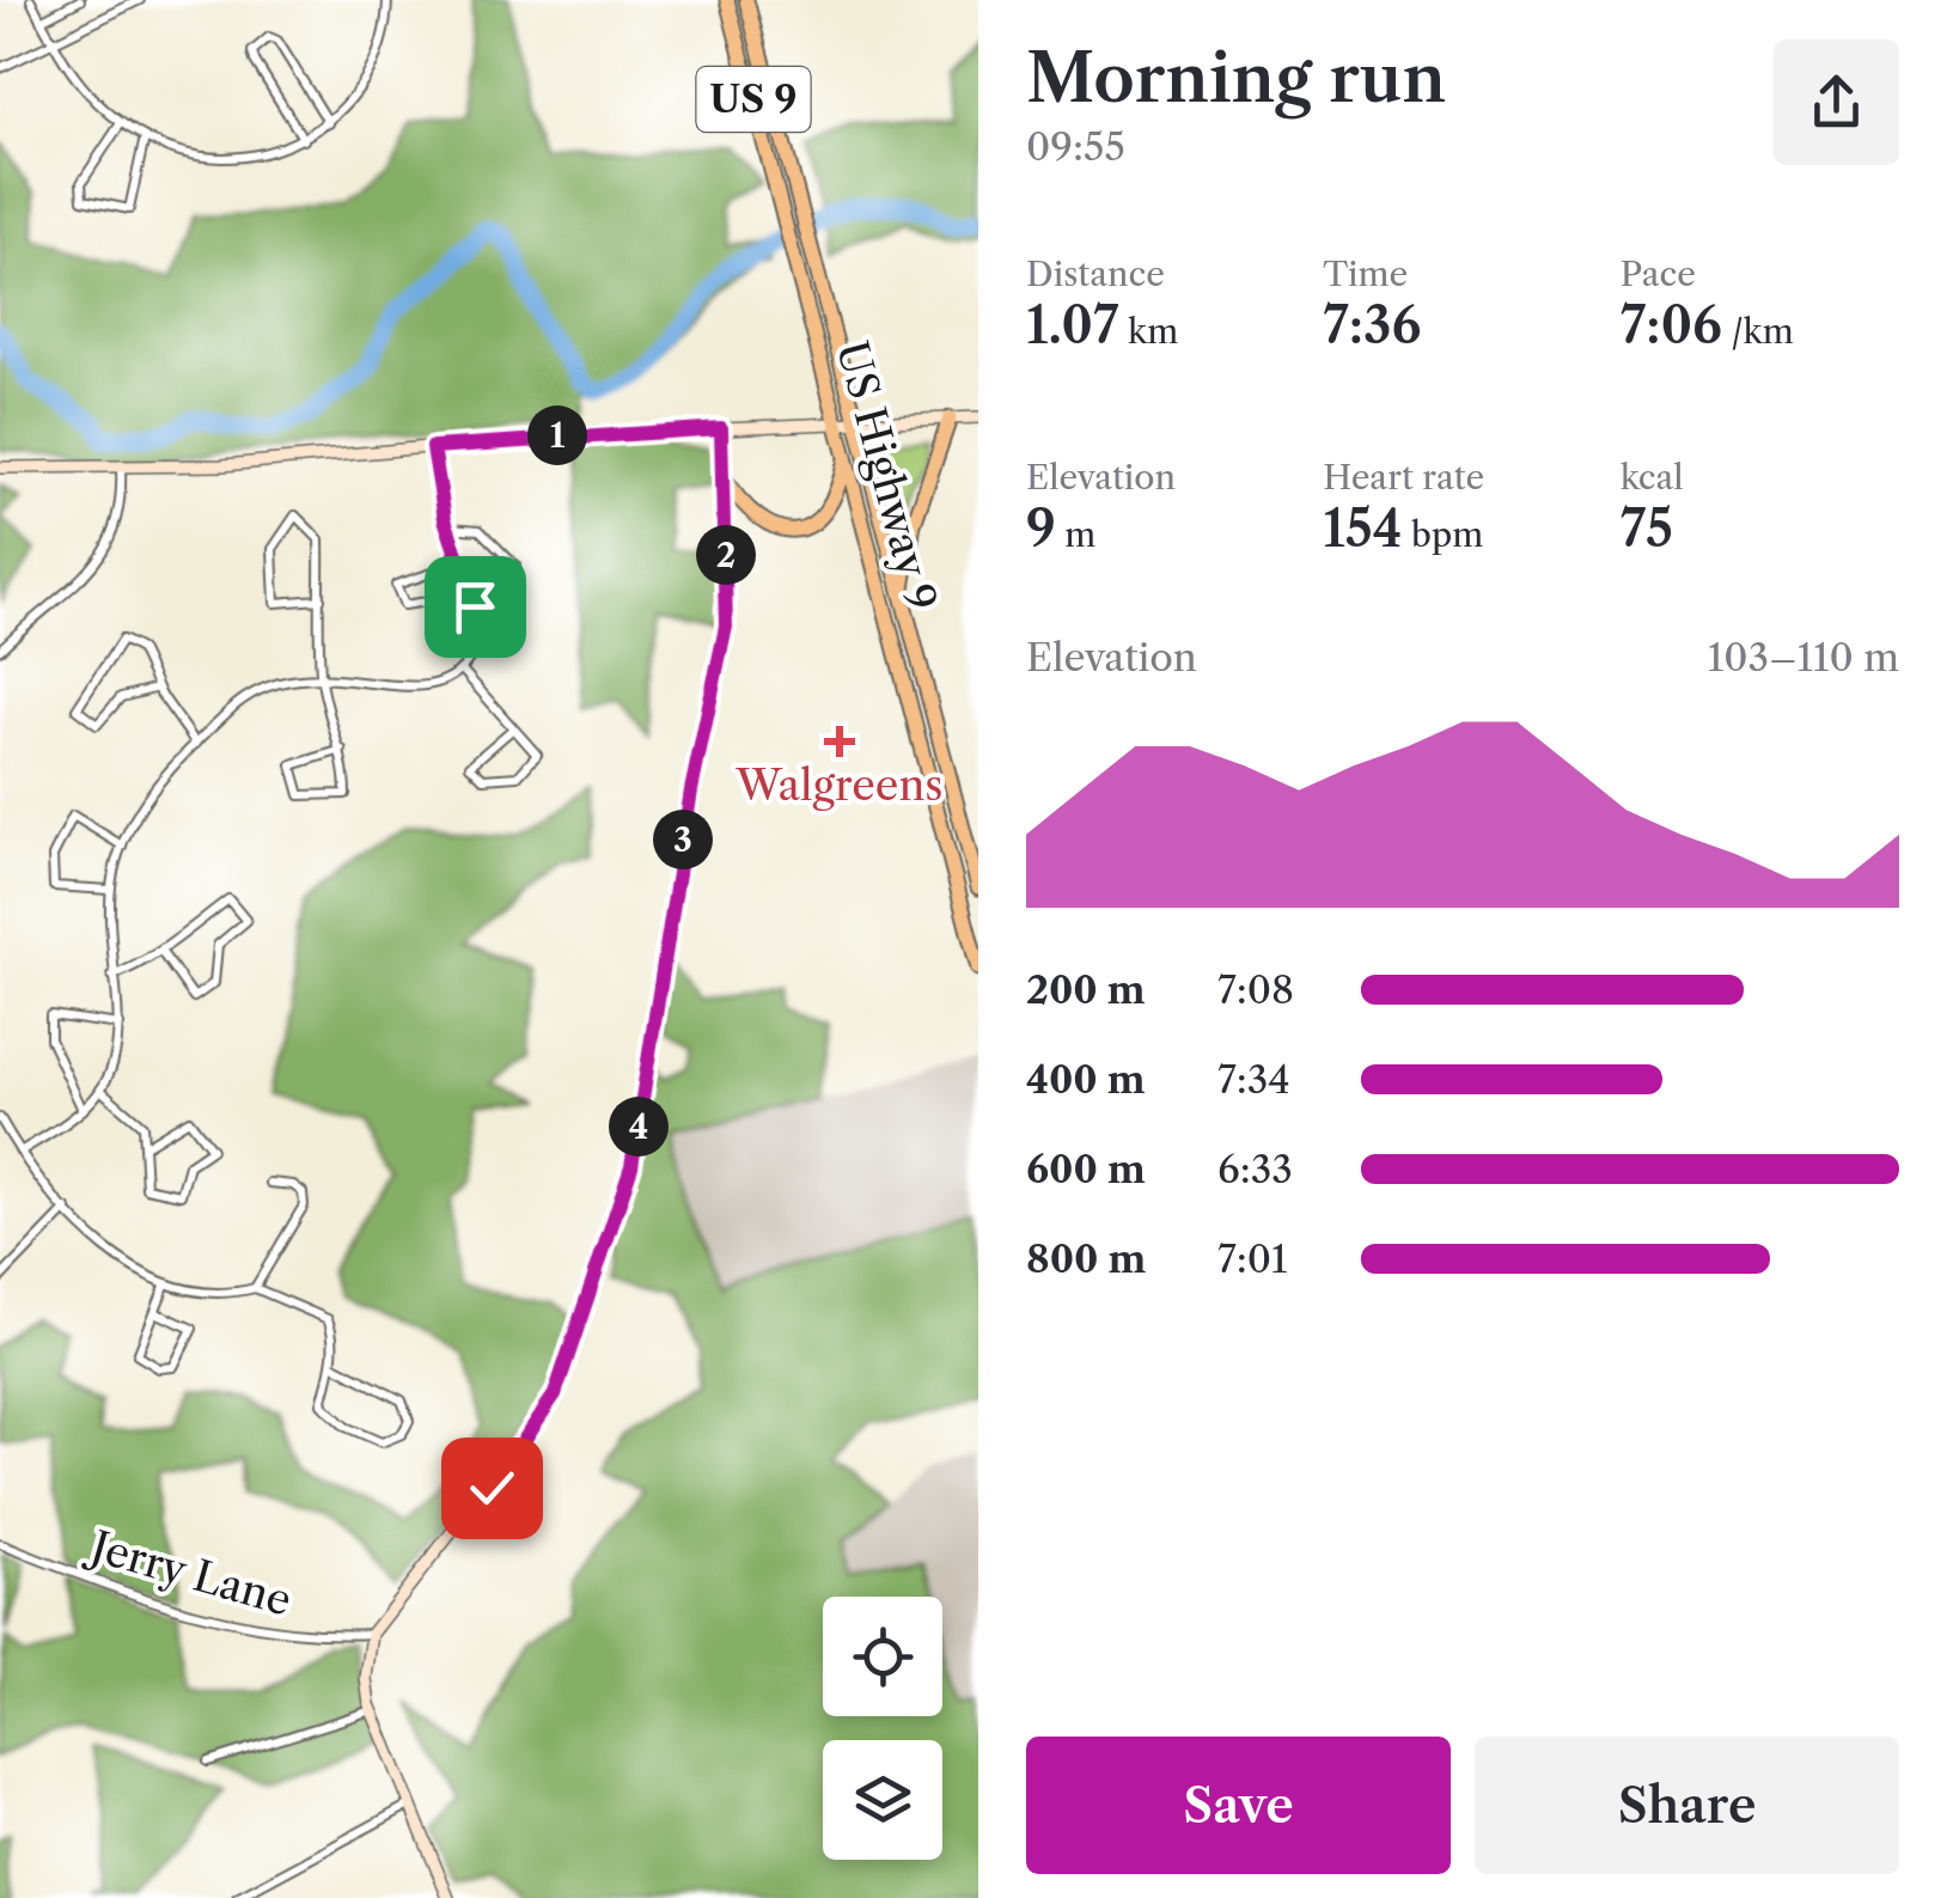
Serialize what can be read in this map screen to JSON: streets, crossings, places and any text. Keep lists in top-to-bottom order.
{
  "streets": {
    "highway": ["US 9", "US Highway 9"],
    "street": ["Jerry Lane"]
  },
  "places": {
    "health": ["Walgreens"]
  },
  "page": {
    "heading": ["Morning run", "09:55"],
    "stats": [
      ["Distance", "1.07 km"],
      ["Time", "7:36"],
      ["Pace", "7:06 /km"],
      ["Elevation", "9 m"],
      ["Heart rate", "154 bpm"],
      ["kcal", "75"]
    ],
    "pins": [
      "1",
      "2",
      "3",
      "4"
    ],
    "chart": ["Elevation", "103–110 m"],
    "list": [
      {
        "name": "200 m",
        "note": "7:08"
      },
      {
        "name": "400 m",
        "note": "7:34"
      },
      {
        "name": "600 m",
        "note": "6:33"
      },
      {
        "name": "800 m",
        "note": "7:01"
      }
    ],
    "buttons": ["Save", "Share"]
  }
}
